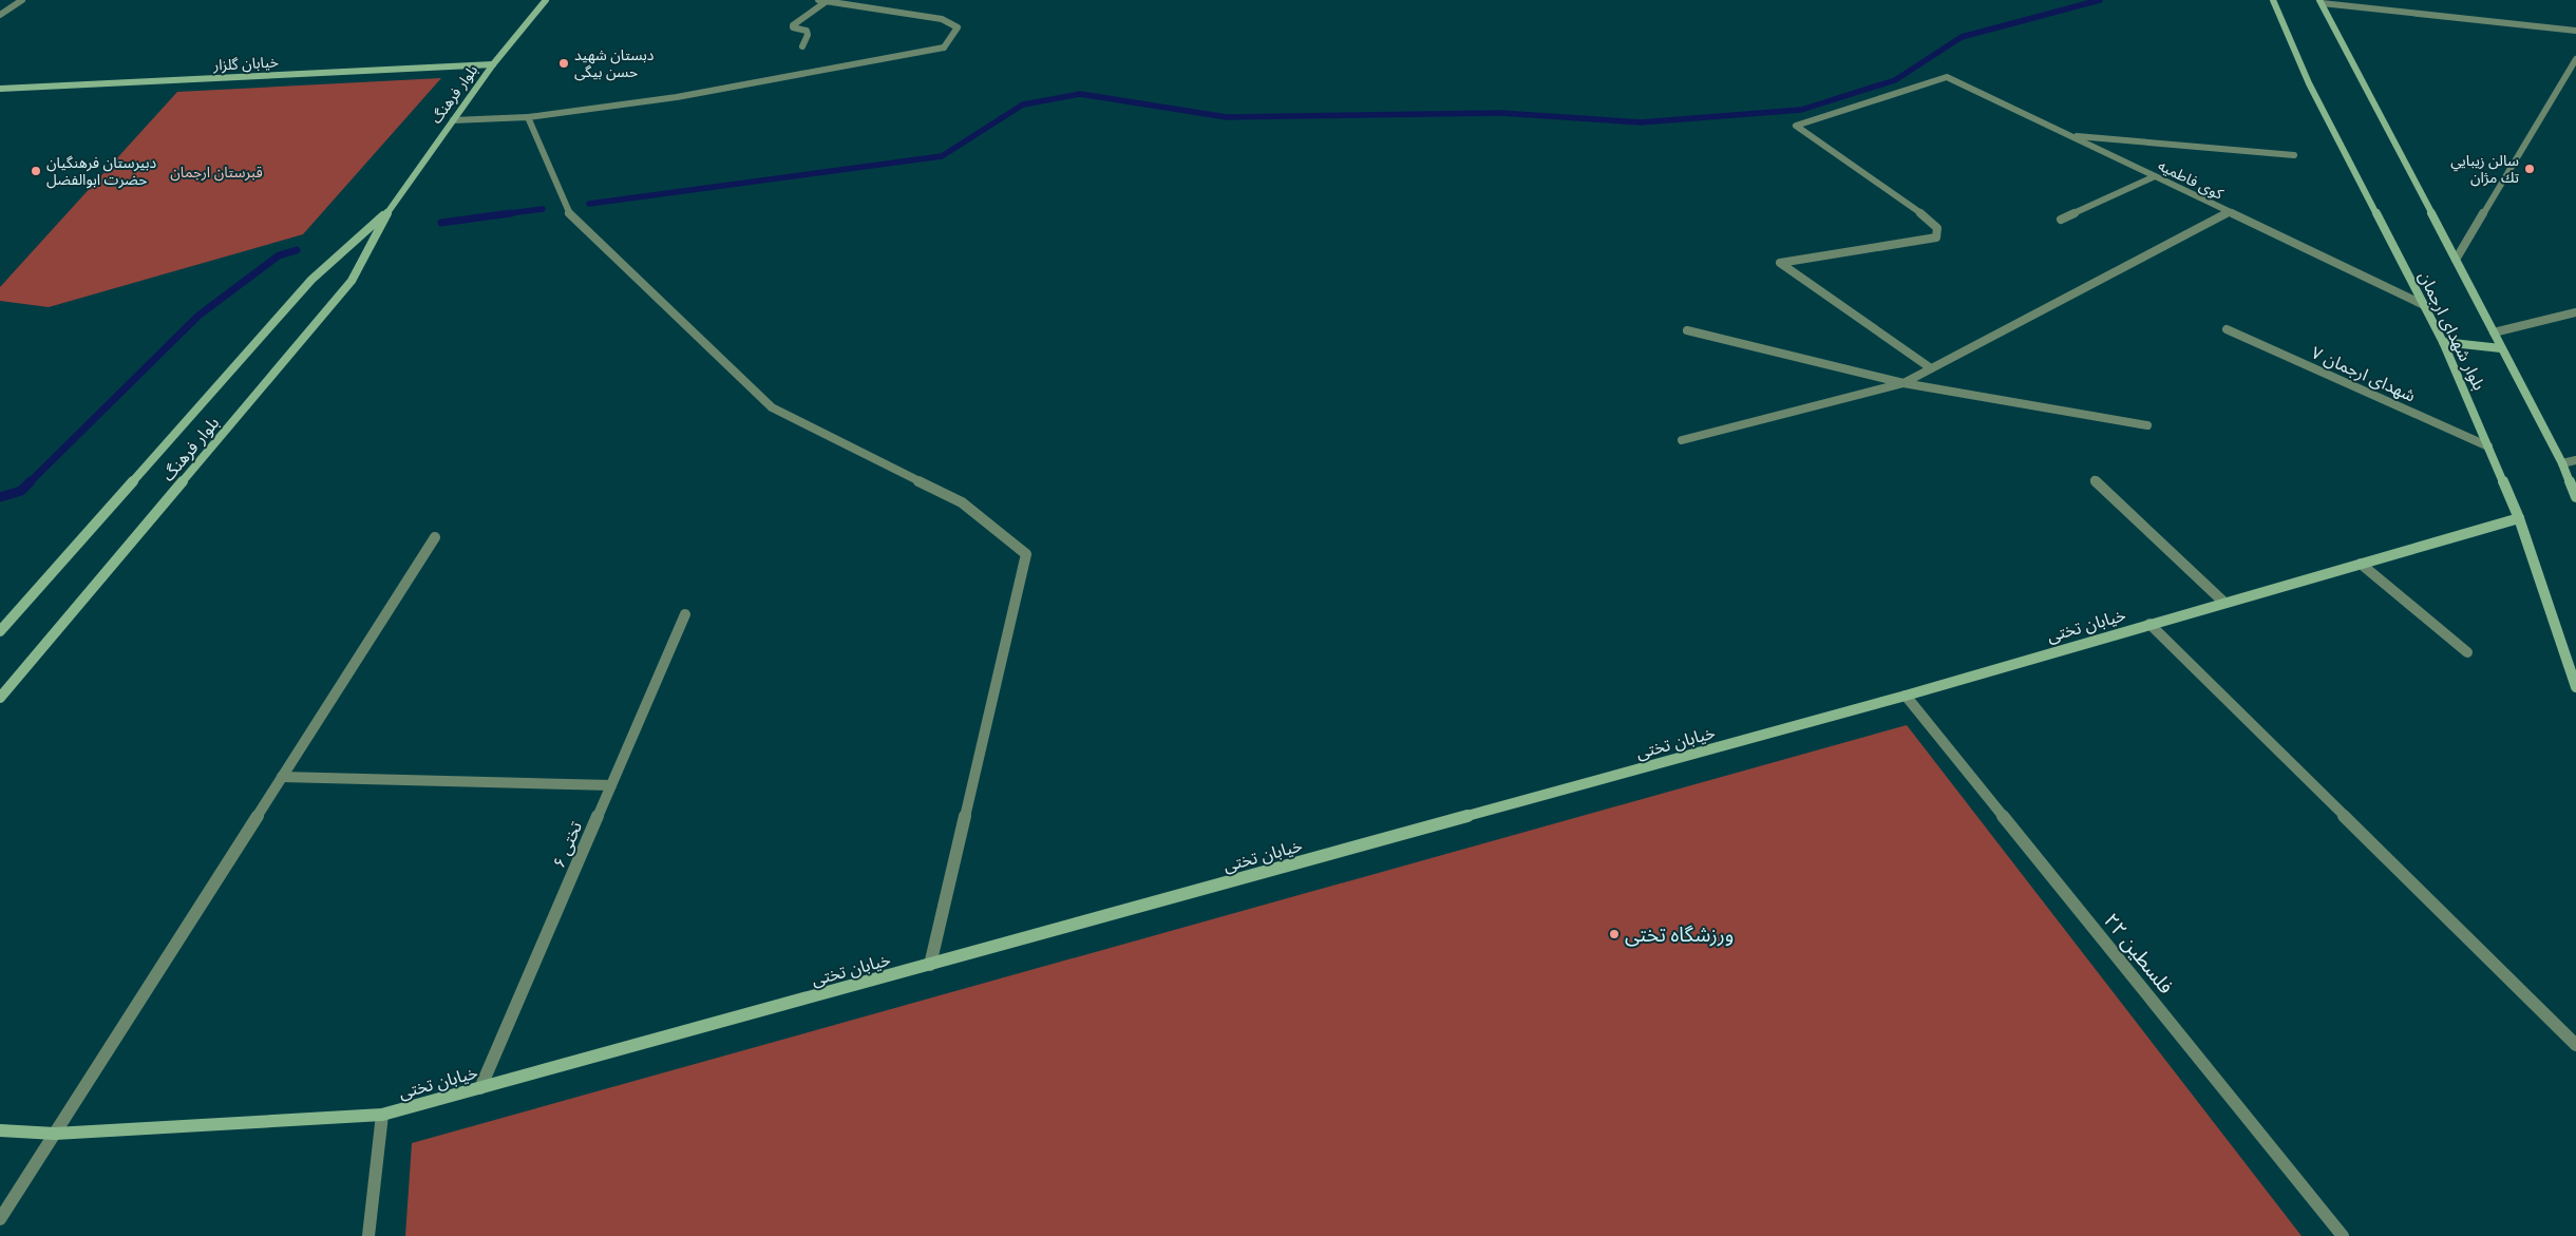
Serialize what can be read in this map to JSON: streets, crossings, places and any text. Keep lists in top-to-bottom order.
{
  "streets": {
    "main road": [
      "خیابان گلزار",
      "بلوار فرهنگ",
      "بلوار شهدای ارجمان",
      "خیابان تختی"
    ],
    "street": [
      "کوی فاطمیه",
      "شهدای ارجمان ۷",
      "تختی ۶",
      "فلسطین ۲۲"
    ]
  },
  "crossings": [
    ["خیابان گلزار", "بلوار فرهنگ"],
    ["کوی فاطمیه", "بلوار شهدای ارجمان"],
    ["بلوار شهدای ارجمان", "شهدای ارجمان ۷"],
    ["بلوار شهدای ارجمان", "خیابان تختی"],
    ["خیابان تختی", "تختی ۶"],
    ["خیابان تختی", "فلسطین ۲۲"]
  ],
  "parks": ["قبرستان ارجمان"],
  "places": [
    "دبستان شهید حسن بیگی",
    "سالن زيبايي تك مژان",
    "دبیرستان فرهنگیان حضرت ابوالفضل",
    "ورزشگاه تختی"
  ]
}
